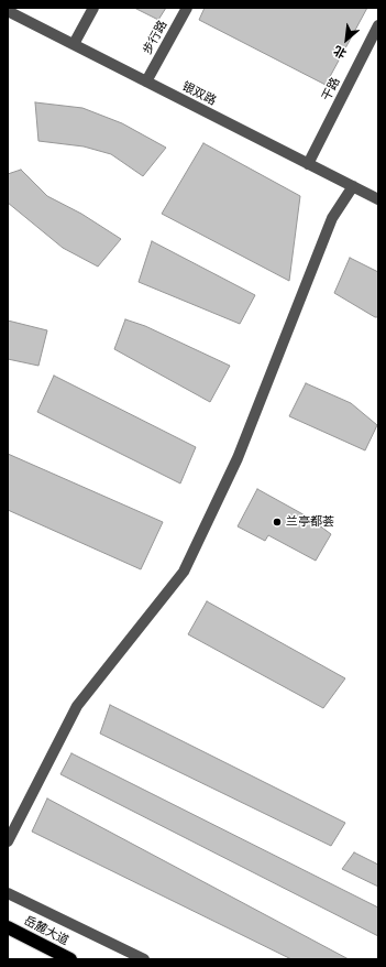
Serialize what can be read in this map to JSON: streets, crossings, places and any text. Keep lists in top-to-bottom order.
{
  "streets": {
    "highway": ["岳麓大道"],
    "street": ["步行路", "干路", "银双路"]
  },
  "crossings": [
    ["步行路", "银双路"],
    ["干路", "银双路"]
  ],
  "places": ["兰亭都荟"],
  "north": "bottom left"
}
